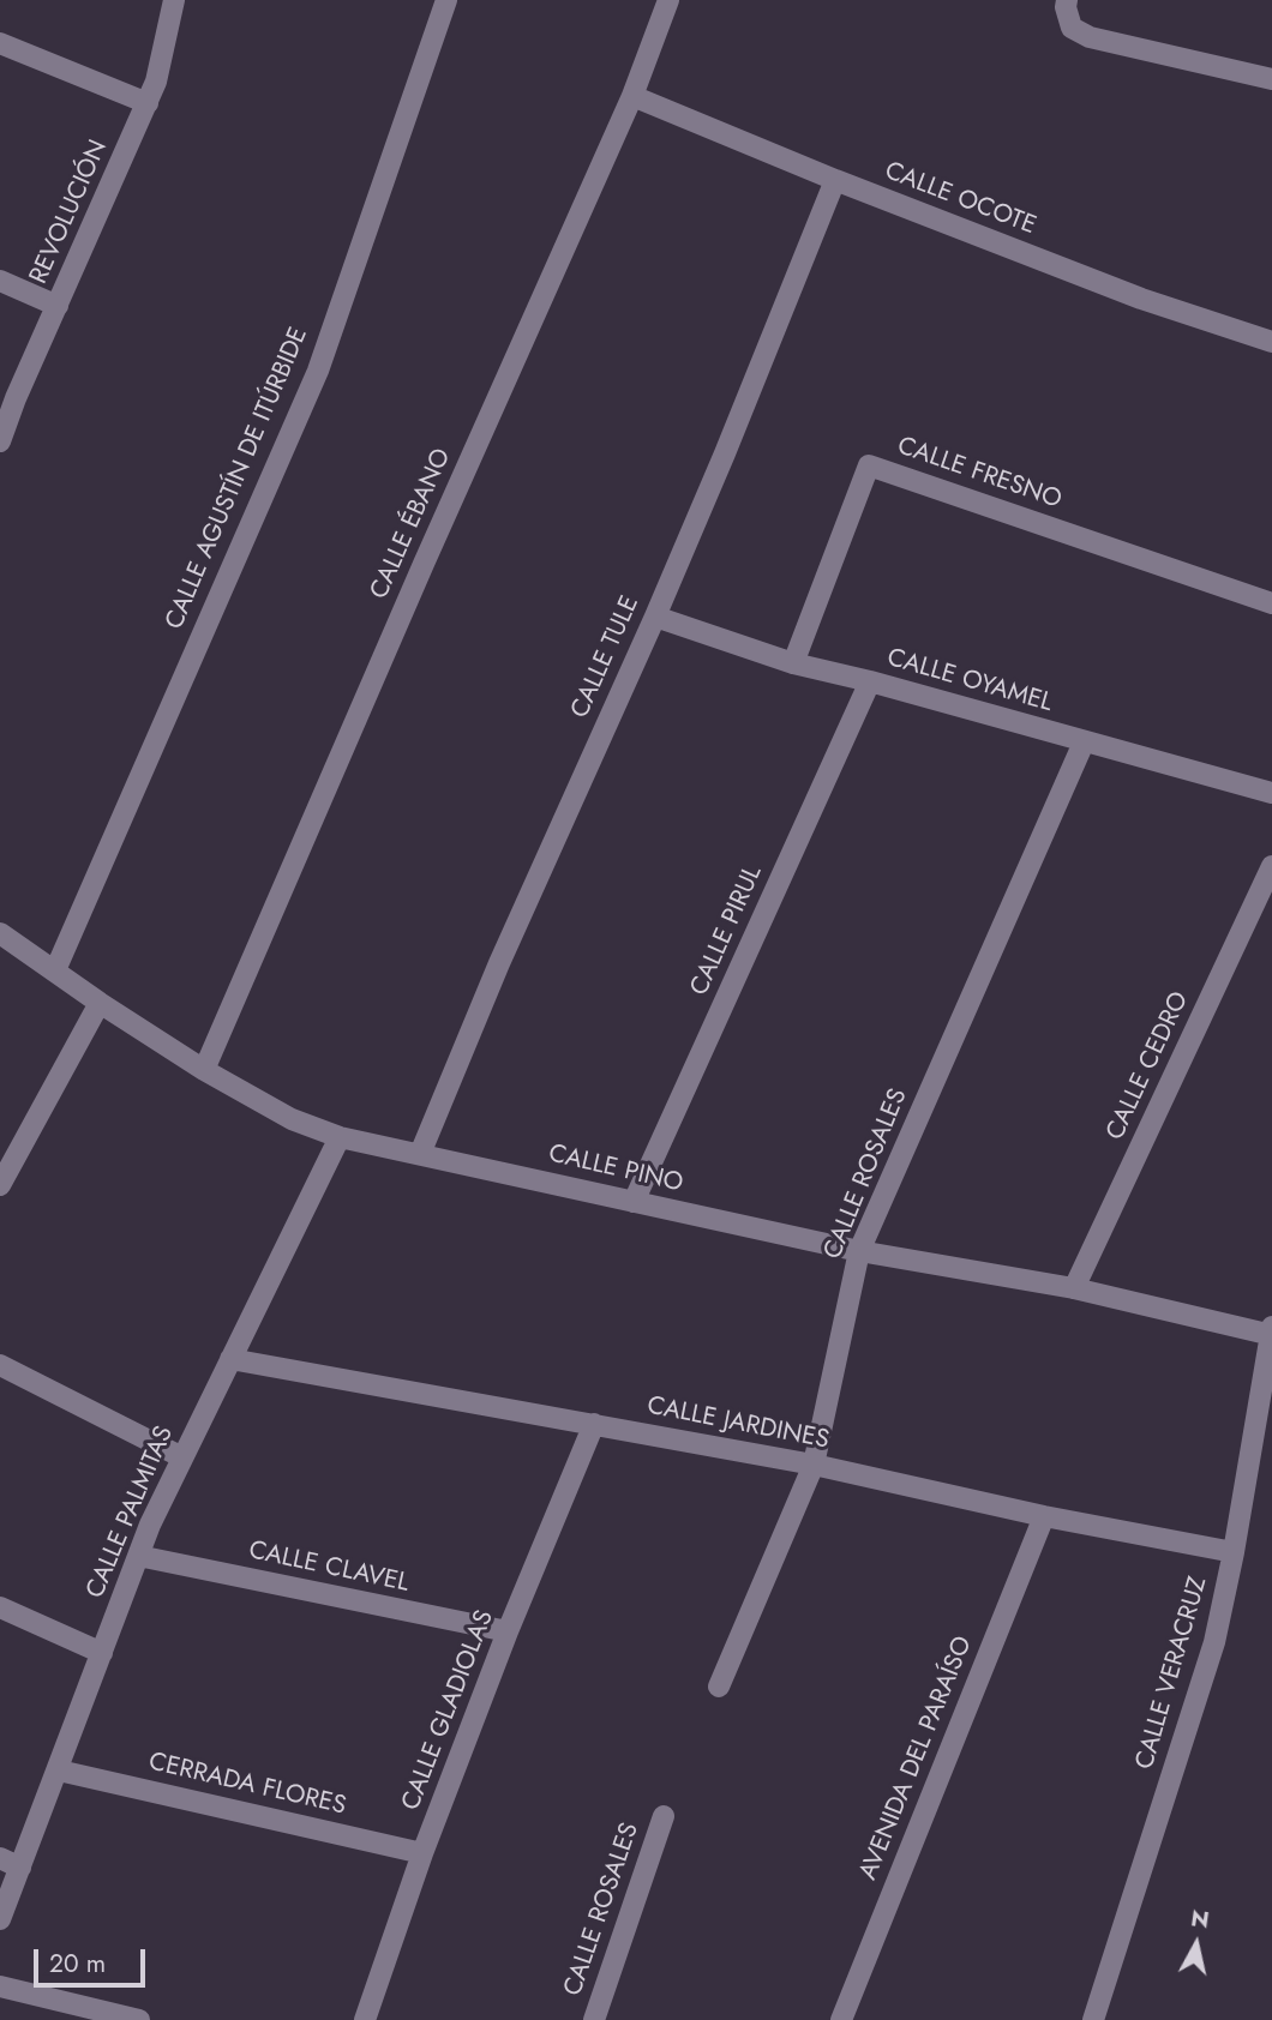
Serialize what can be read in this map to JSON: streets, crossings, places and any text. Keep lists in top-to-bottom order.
{
  "streets": {
    "street": [
      "CALLE OCOTE",
      "REVOLUCIÓN",
      "CALLE FRESNO",
      "CALLE AGUSTÍN DE ITÚRBIDE",
      "CALLE ÉBANO",
      "CALLE TULE",
      "CALLE OYAMEL",
      "CALLE PIRUL",
      "CALLE CEDRO",
      "CALLE PINO",
      "CALLE ROSALES",
      "CALLE JARDINES",
      "CALLE PALMITAS",
      "CALLE CLAVEL",
      "CALLE VERACRUZ",
      "CALLE GLADIOLAS",
      "AVENIDA DEL PARAÍSO",
      "CERRADA FLORES"
    ]
  },
  "crossings": [
    ["CALLE OCOTE", "CALLE ÉBANO"],
    ["CALLE OCOTE", "CALLE TULE"],
    ["CALLE FRESNO", "CALLE OYAMEL"],
    ["CALLE AGUSTÍN DE ITÚRBIDE", "CALLE PINO"],
    ["CALLE ÉBANO", "CALLE PINO"],
    ["CALLE TULE", "CALLE OYAMEL"],
    ["CALLE TULE", "CALLE PINO"],
    ["CALLE OYAMEL", "CALLE PIRUL"],
    ["CALLE OYAMEL", "CALLE ROSALES"],
    ["CALLE PIRUL", "CALLE PINO"],
    ["CALLE CEDRO", "CALLE PINO"],
    ["CALLE PINO", "CALLE ROSALES"],
    ["CALLE PINO", "CALLE PALMITAS"],
    ["CALLE PINO", "CALLE VERACRUZ"],
    ["CALLE ROSALES", "CALLE JARDINES"],
    ["CALLE JARDINES", "CALLE PALMITAS"],
    ["CALLE JARDINES", "CALLE VERACRUZ"],
    ["CALLE JARDINES", "CALLE GLADIOLAS"],
    ["CALLE JARDINES", "AVENIDA DEL PARAÍSO"],
    ["CALLE PALMITAS", "CALLE CLAVEL"],
    ["CALLE PALMITAS", "CERRADA FLORES"],
    ["CALLE CLAVEL", "CALLE GLADIOLAS"],
    ["CALLE GLADIOLAS", "CERRADA FLORES"]
  ],
  "scale_bar": "20 m",
  "north": "top"
}
